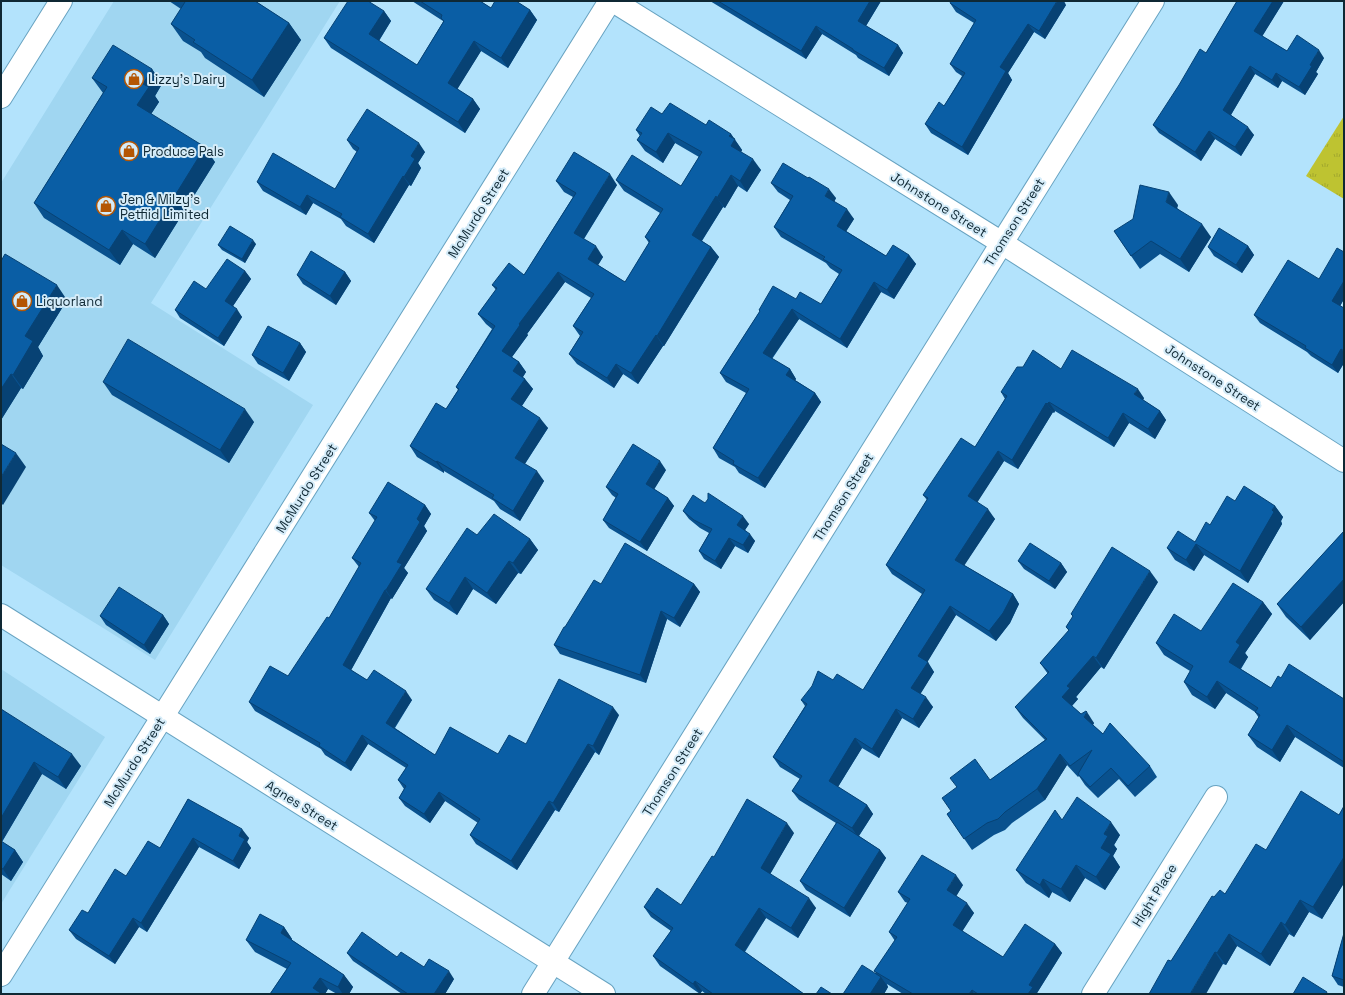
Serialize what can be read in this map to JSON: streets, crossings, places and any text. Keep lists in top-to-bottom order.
{
  "streets": {
    "main road": [
      "Johnstone Street",
      "McMurdo Street",
      "Thomson Street",
      "Agnes Street",
      "Hight Place"
    ]
  },
  "crossings": [
    ["Johnstone Street", "McMurdo Street"],
    ["Johnstone Street", "Thomson Street"],
    ["McMurdo Street", "Agnes Street"],
    ["Thomson Street", "Agnes Street"]
  ],
  "places": {
    "shop": [
      "Lizzy's Dairy",
      "Produce Pals",
      "Jen & Milzy's Petfiid Limited",
      "Liquorland"
    ]
  }
}
